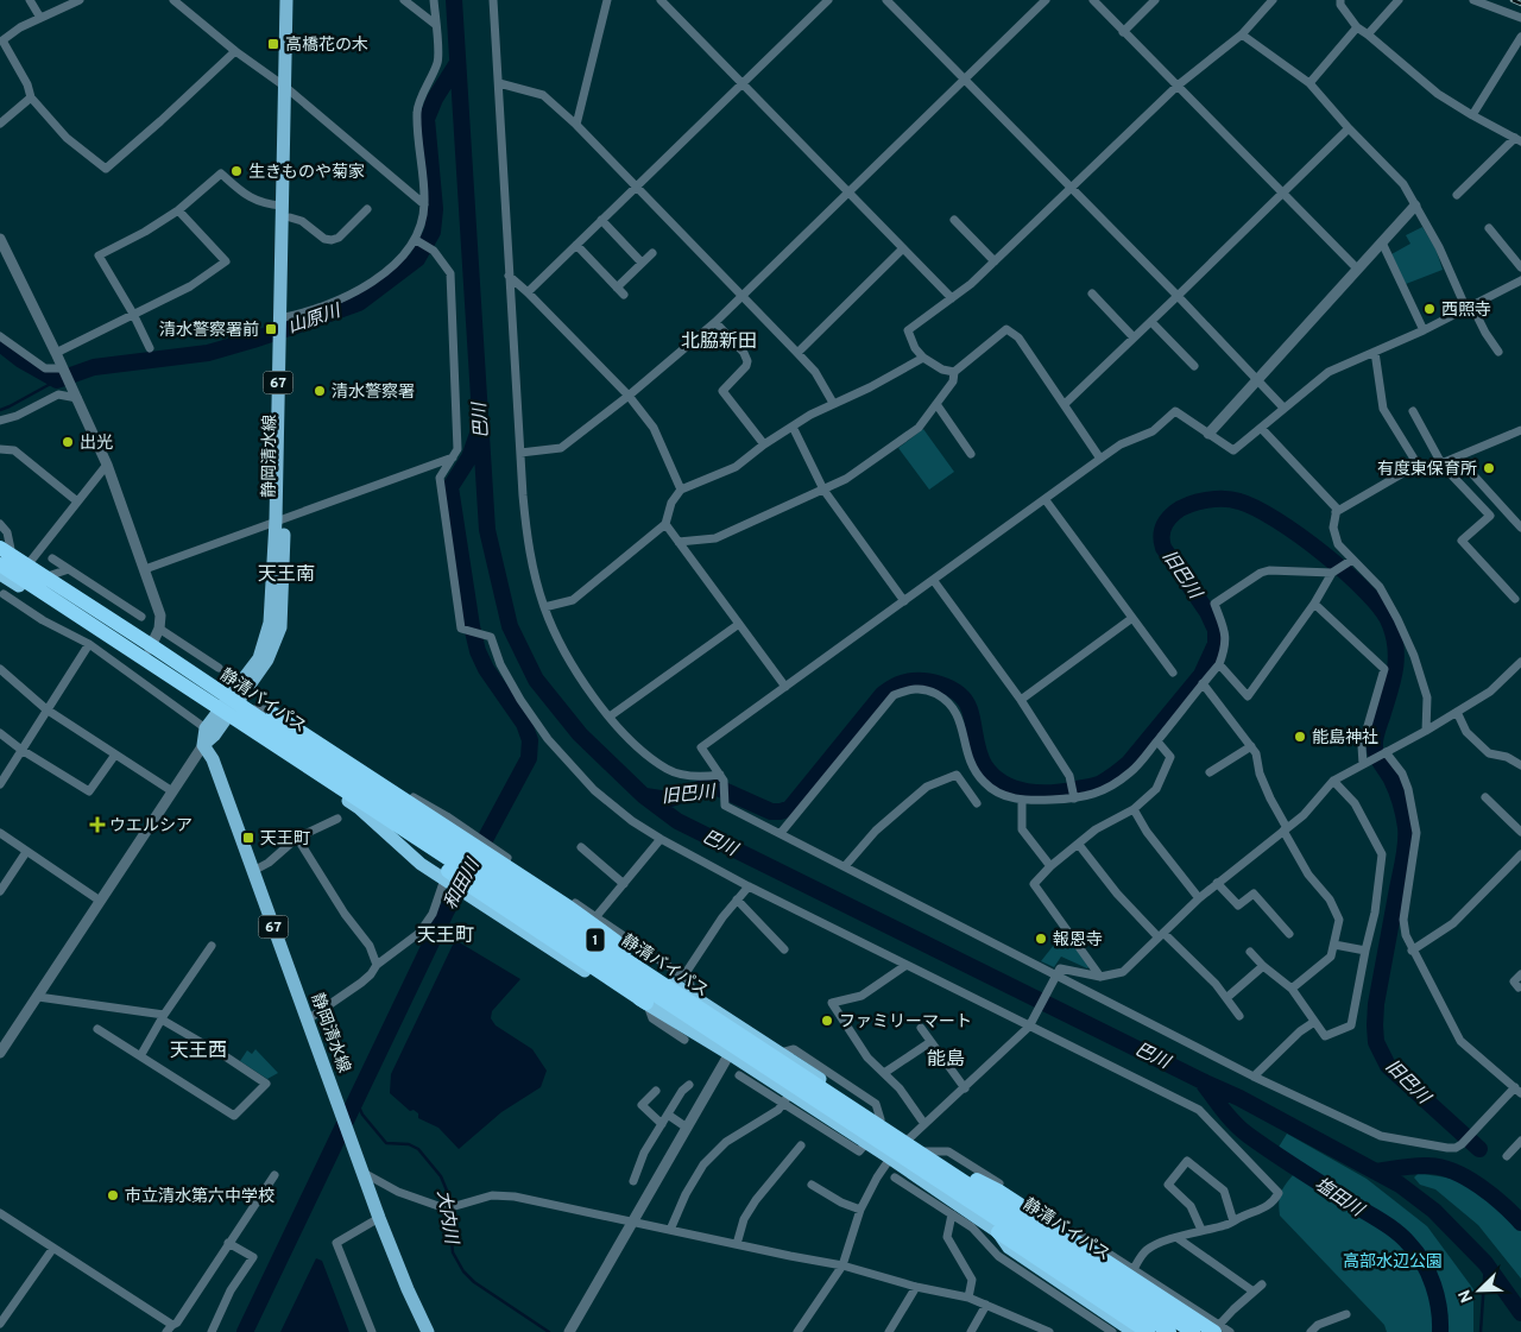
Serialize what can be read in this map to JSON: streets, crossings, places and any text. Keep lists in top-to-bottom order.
{
  "streets": {
    "highway": ["静清バイパス", "1"],
    "main road": ["67", "静岡清水線"]
  },
  "districts": [
    "北脇新田",
    "天王南",
    "天王町",
    "天王西",
    "能島"
  ],
  "water": [
    "山原川",
    "巴川",
    "旧巴川",
    "和田川",
    "塩田川",
    "大内川"
  ],
  "parks": ["高部水辺公園"],
  "places": {
    "transit": ["高橋花の木", "清水警察署前", "天王町"],
    "other": [
      "生きものや菊家",
      "西照寺",
      "清水警察署",
      "出光",
      "有度東保育所",
      "能島神社",
      "報恩寺",
      "ファミリーマート",
      "市立清水第六中学校"
    ],
    "health": ["ウエルシア"]
  },
  "north": "bottom left"
}
